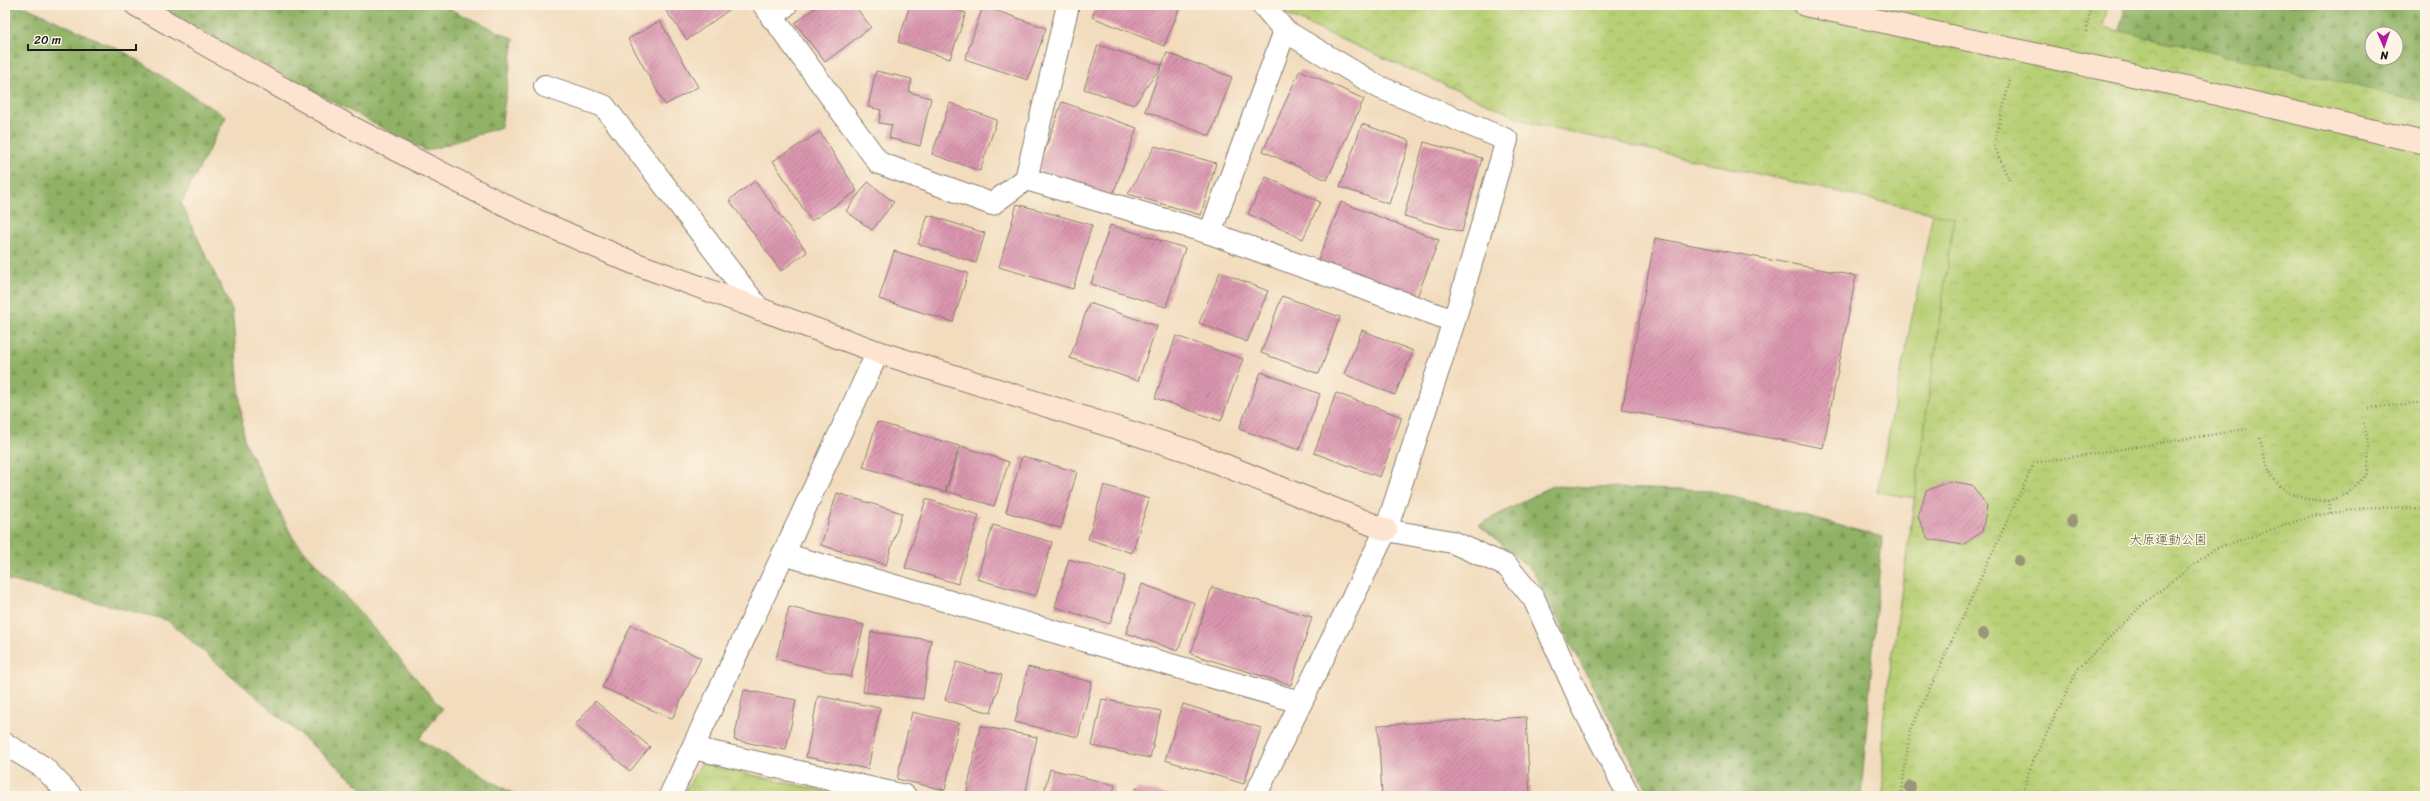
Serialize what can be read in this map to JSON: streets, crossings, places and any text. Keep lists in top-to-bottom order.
{
  "parks": ["大原運動公園"],
  "scale_bar": "20 m",
  "north": "bottom"
}
